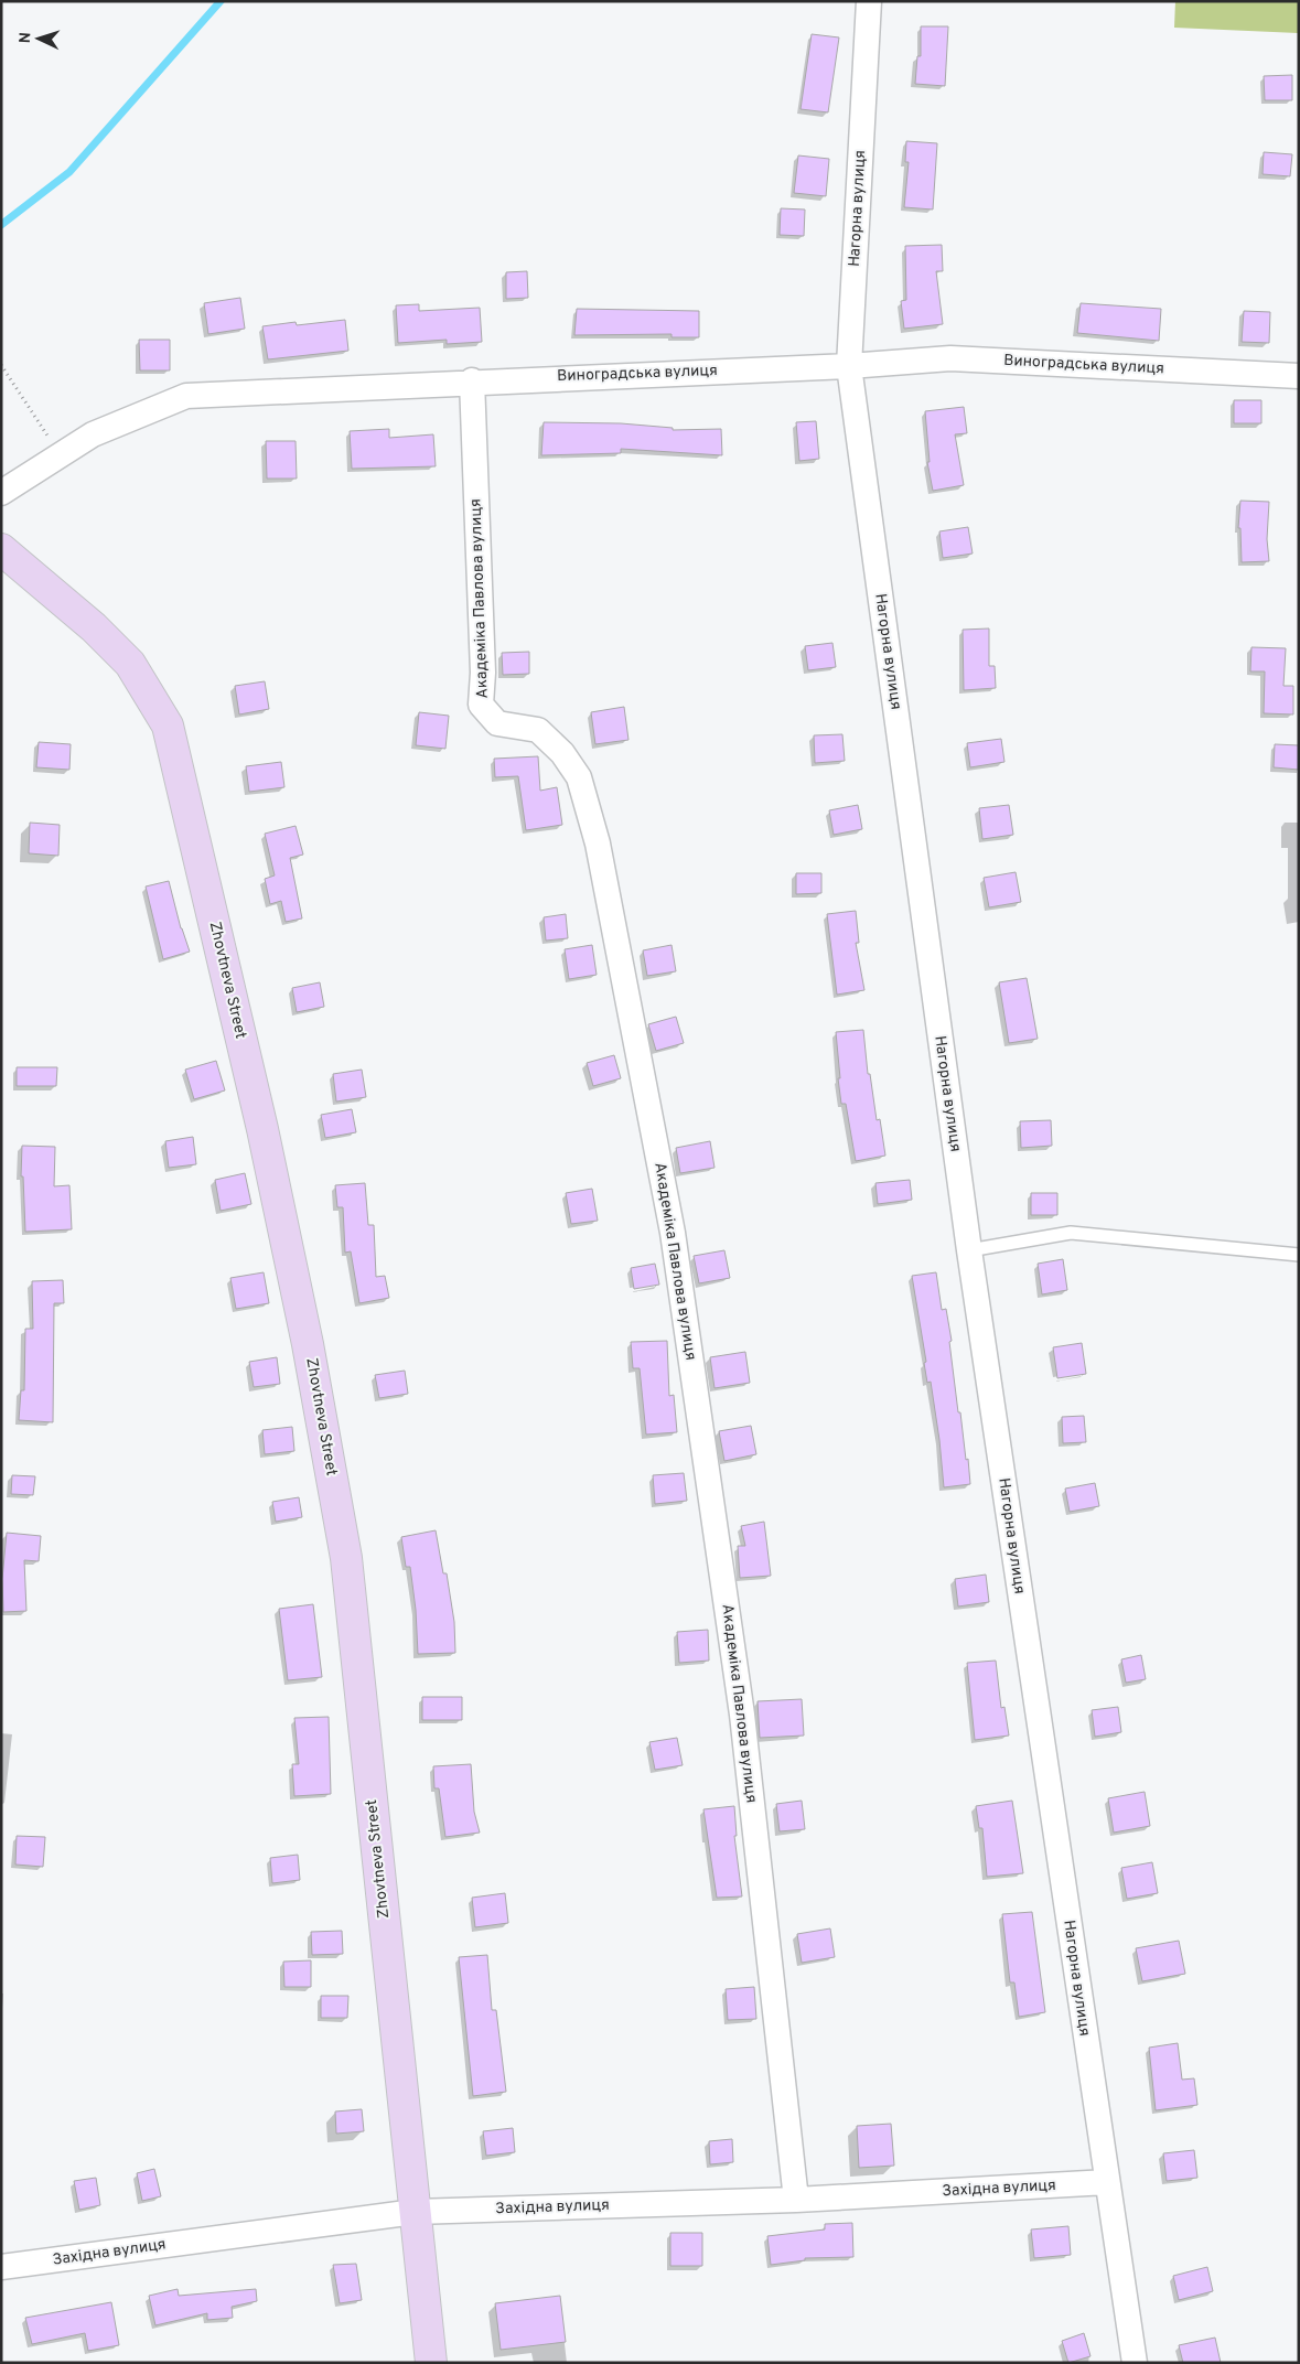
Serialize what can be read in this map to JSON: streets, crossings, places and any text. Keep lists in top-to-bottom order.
{
  "streets": {
    "main road": ["Zhovtneva Street"],
    "street": [
      "Нагорна вулиця",
      "Виноградська вулиця",
      "Академіка Павлова вулиця",
      "Західна вулиця"
    ]
  },
  "crossings": [
    ["Нагорна вулиця", "Виноградська вулиця"],
    ["Нагорна вулиця", "Західна вулиця"],
    ["Виноградська вулиця", "Академіка Павлова вулиця"],
    ["Академіка Павлова вулиця", "Західна вулиця"],
    ["Zhovtneva Street", "Західна вулиця"]
  ],
  "north": "left"
}
